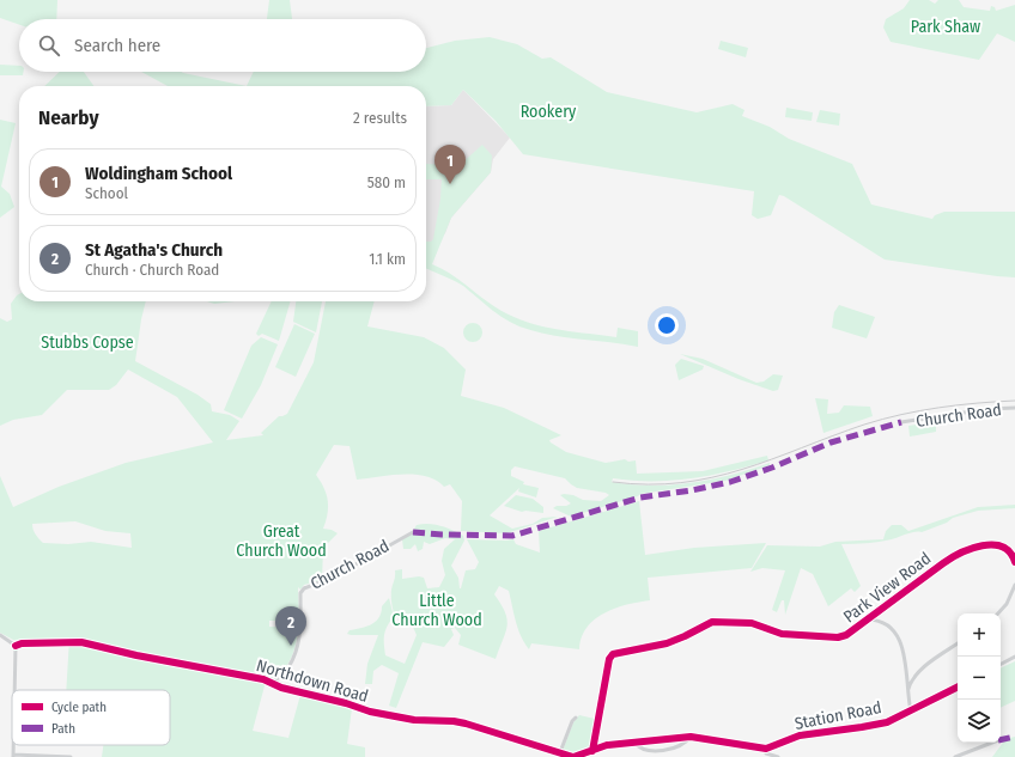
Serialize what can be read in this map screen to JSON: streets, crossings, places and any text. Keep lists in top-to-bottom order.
{
  "streets": {
    "street": [
      "Church Road",
      "Park View Road",
      "Northdown Road",
      "Station Road"
    ]
  },
  "crossings": [
    ["Church Road", "Northdown Road"]
  ],
  "parks": [
    "Park Shaw",
    "Rookery",
    "Stubbs Copse",
    "Great Church Wood",
    "Little Church Wood"
  ],
  "legend": ["Cycle path", "Path"],
  "page": {
    "search": "Search here",
    "heading": ["Nearby", "2 results"],
    "pins": ["1", "2"],
    "list": [
      {
        "mark": "1",
        "name": "Woldingham School",
        "note": "School",
        "value": "580 m"
      },
      {
        "mark": "2",
        "name": "St Agatha's Church",
        "note": "Church · Church Road",
        "value": "1.1 km"
      }
    ],
    "map_buttons": ["+", "−"]
  }
}
